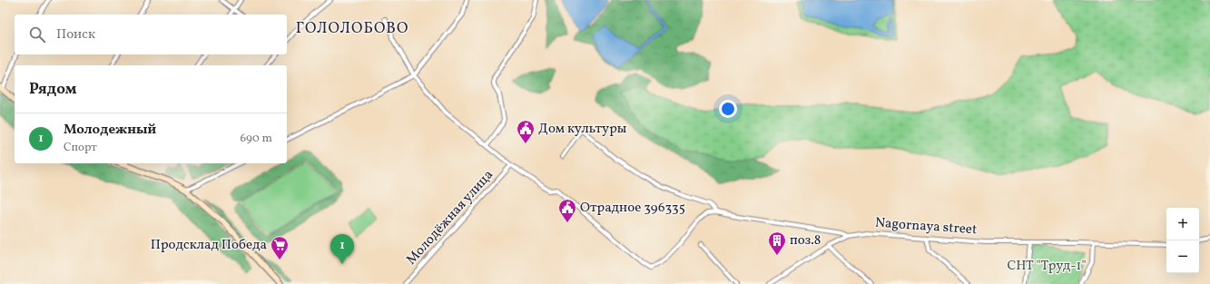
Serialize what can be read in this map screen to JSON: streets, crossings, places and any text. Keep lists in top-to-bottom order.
{
  "streets": {
    "street": ["Молодёжная улица", "Nagornaya street"]
  },
  "districts": ["ГОЛОЛОБОВО"],
  "parks": ["СНТ \"Труд-1\""],
  "places": {
    "public building": ["Дом культуры", "Отрадное 396335"],
    "building": ["поз.8"],
    "supermarket": ["Продсклад Победа"]
  },
  "page": {
    "search": "Поиск",
    "heading": "Рядом",
    "list": [
      {
        "mark": "1",
        "name": "Молодежный",
        "note": "Спорт",
        "value": "690 m"
      }
    ],
    "map_buttons": ["+", "−"],
    "pins": "1"
  }
}
